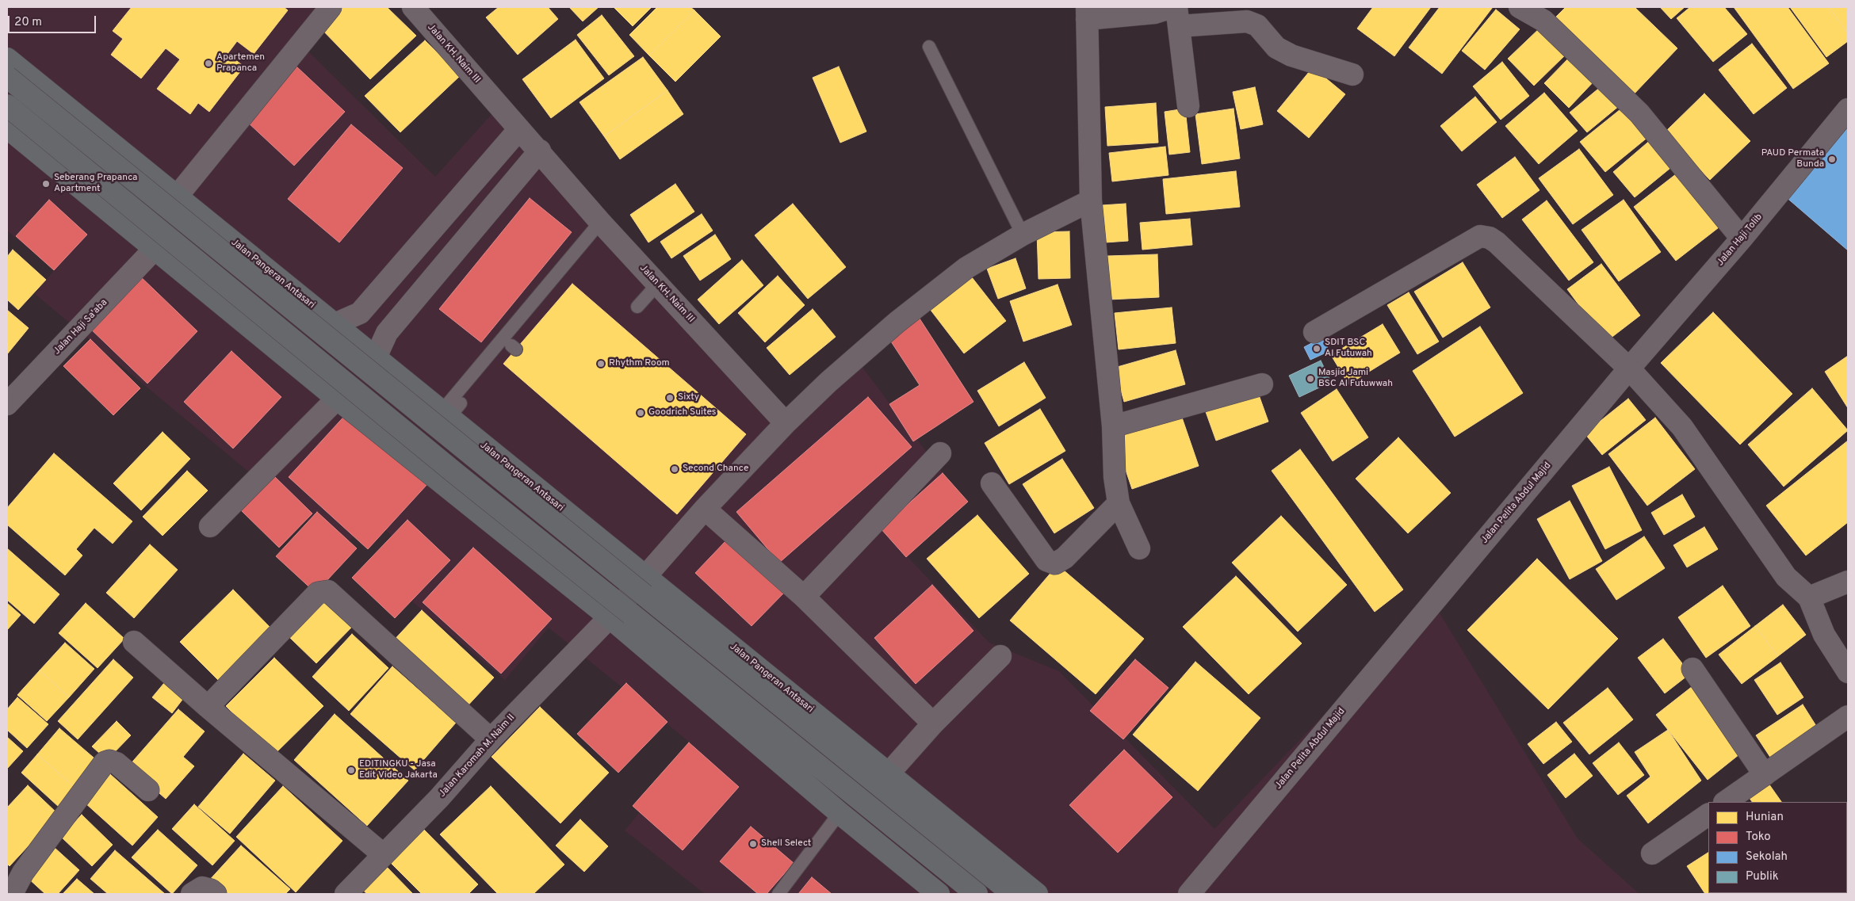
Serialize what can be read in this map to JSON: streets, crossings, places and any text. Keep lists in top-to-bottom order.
{
  "streets": {
    "main road": ["Jalan Pangeran Antasari"],
    "street": [
      "Jalan KH. Naim III",
      "Jalan Haji Tolib",
      "Jalan Haji Sa'aba",
      "Jalan Pelita Abdul Majid",
      "Jalan Karomah M. Naim II"
    ]
  },
  "crossings": [
    ["Jalan Haji Tolib", "Jalan Pelita Abdul Majid"],
    ["Jalan Pangeran Antasari", "Jalan Karomah M. Naim II"]
  ],
  "places": [
    "Apartemen Prapanca",
    "PAUD Permata Bunda",
    "Seberang Prapanca Apartment",
    "SDIT BSC Al Futuwah",
    "Rhythm Room",
    "Masjid Jami BSC Al Futuwwah",
    "Sixty",
    "Goodrich Suites",
    "Second Chance",
    "EDITINGKU - Jasa Edit Video Jakarta",
    "Shell Select"
  ],
  "legend": [
    "Hunian",
    "Toko",
    "Sekolah",
    "Publik"
  ],
  "scale_bar": "20 m"
}
